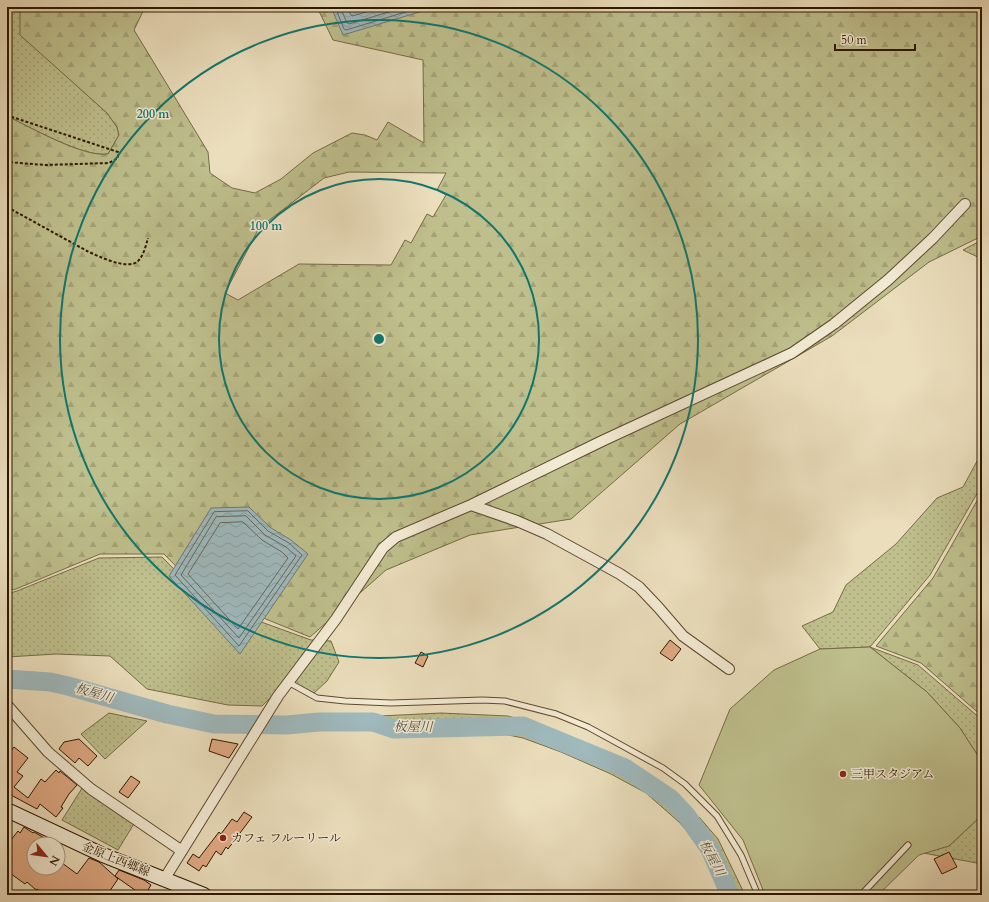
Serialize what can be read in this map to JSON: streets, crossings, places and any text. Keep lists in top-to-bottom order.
{
  "streets": {
    "main road": ["金原上西郷線"]
  },
  "water": ["板屋川"],
  "places": ["三甲スタジアム", "カフェ フルーリール"],
  "scale_bar": "50 m",
  "north": "bottom right",
  "rings": ["200 m", "100 m"]
}
